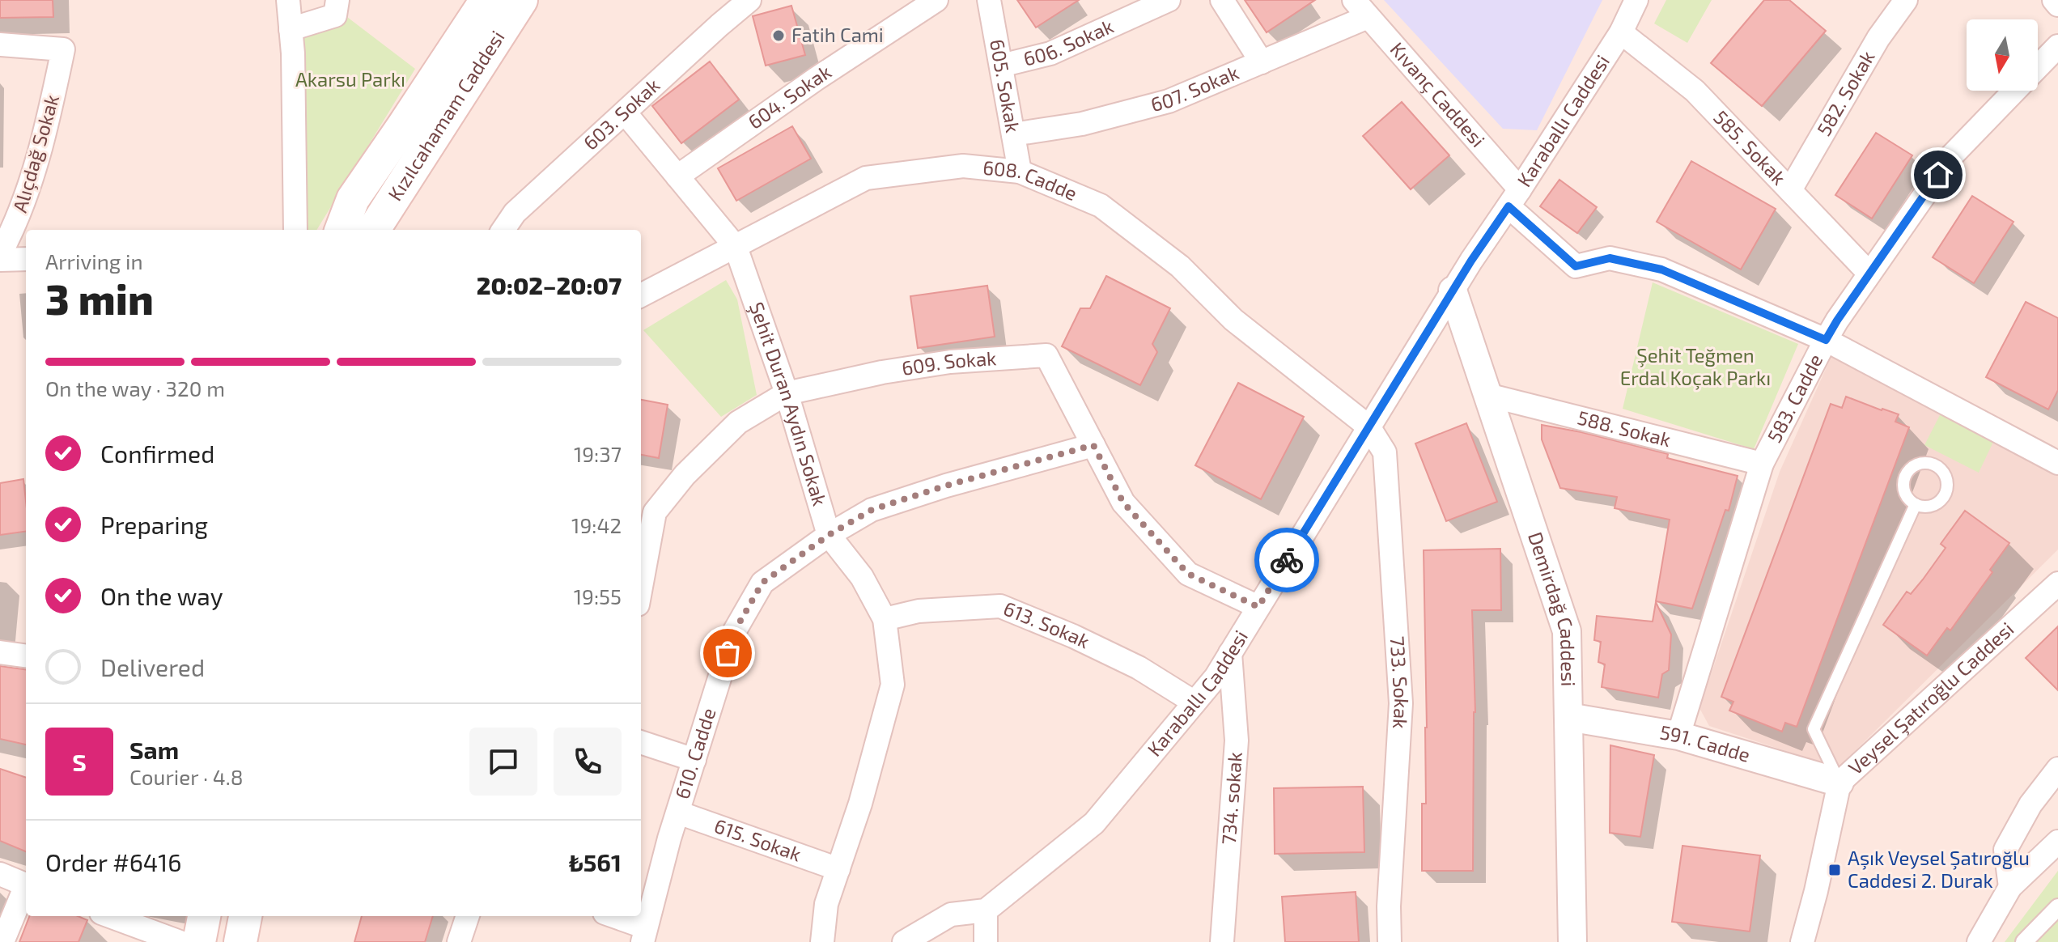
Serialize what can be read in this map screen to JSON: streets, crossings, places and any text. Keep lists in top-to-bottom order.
{
  "streets": {
    "main road": ["Kızılcahamam Caddesi"],
    "street": [
      "606. Sokak",
      "605. Sokak",
      "607. Sokak",
      "582. Sokak",
      "Kıvanç Caddesi",
      "604. Sokak",
      "603. Sokak",
      "Karaballı Caddesi",
      "585. Sokak",
      "Alıçdağ Sokak",
      "608. Cadde",
      "609. Sokak",
      "583. Cadde",
      "Şehit Duran Aydın Sokak",
      "588. Sokak",
      "Demirdağ Caddesi",
      "613. Sokak",
      "733. Sokak",
      "Veysel Şatıroğlu Caddesi",
      "591. Cadde",
      "610. Cadde",
      "734. sokak",
      "615. Sokak"
    ]
  },
  "crossings": [
    ["606. Sokak", "605. Sokak"],
    ["605. Sokak", "607. Sokak"],
    ["605. Sokak", "608. Cadde"],
    ["607. Sokak", "Kıvanç Caddesi"],
    ["582. Sokak", "585. Sokak"],
    ["Kıvanç Caddesi", "Karaballı Caddesi"],
    ["Kıvanç Caddesi", "583. Cadde"],
    ["604. Sokak", "Şehit Duran Aydın Sokak"],
    ["603. Sokak", "Şehit Duran Aydın Sokak"],
    ["Karaballı Caddesi", "585. Sokak"],
    ["Karaballı Caddesi", "608. Cadde"],
    ["Karaballı Caddesi", "609. Sokak"],
    ["Karaballı Caddesi", "Demirdağ Caddesi"],
    ["Karaballı Caddesi", "613. Sokak"],
    ["Karaballı Caddesi", "733. Sokak"],
    ["Karaballı Caddesi", "734. sokak"],
    ["585. Sokak", "583. Cadde"],
    ["608. Cadde", "Şehit Duran Aydın Sokak"],
    ["608. Cadde", "733. Sokak"],
    ["609. Sokak", "Şehit Duran Aydın Sokak"],
    ["609. Sokak", "610. Cadde"],
    ["583. Cadde", "588. Sokak"],
    ["583. Cadde", "591. Cadde"],
    ["Şehit Duran Aydın Sokak", "613. Sokak"],
    ["Şehit Duran Aydın Sokak", "610. Cadde"],
    ["Şehit Duran Aydın Sokak", "615. Sokak"],
    ["588. Sokak", "Demirdağ Caddesi"],
    ["Demirdağ Caddesi", "591. Cadde"],
    ["Veysel Şatıroğlu Caddesi", "591. Cadde"],
    ["610. Cadde", "615. Sokak"]
  ],
  "parks": ["Akarsu Parkı", "Şehit Teğmen Erdal Koçak Parkı"],
  "places": {
    "other": ["Fatih Cami"],
    "transit": ["Aşık Veysel Şatıroğlu Caddesi 2. Durak"]
  },
  "north": "bottom",
  "page": {
    "heading": ["3 min", "Arriving in", "20:02–20:07"],
    "panel": [
      "Sam",
      "Courier · 4.8",
      "Order #6416",
      "₺561"
    ],
    "bar": "On the way · 320 m",
    "list": [
      ["Confirmed", "19:37"],
      ["Preparing", "19:42"],
      ["On the way", "19:55"],
      "Delivered"
    ],
    "round": "S"
  }
}
